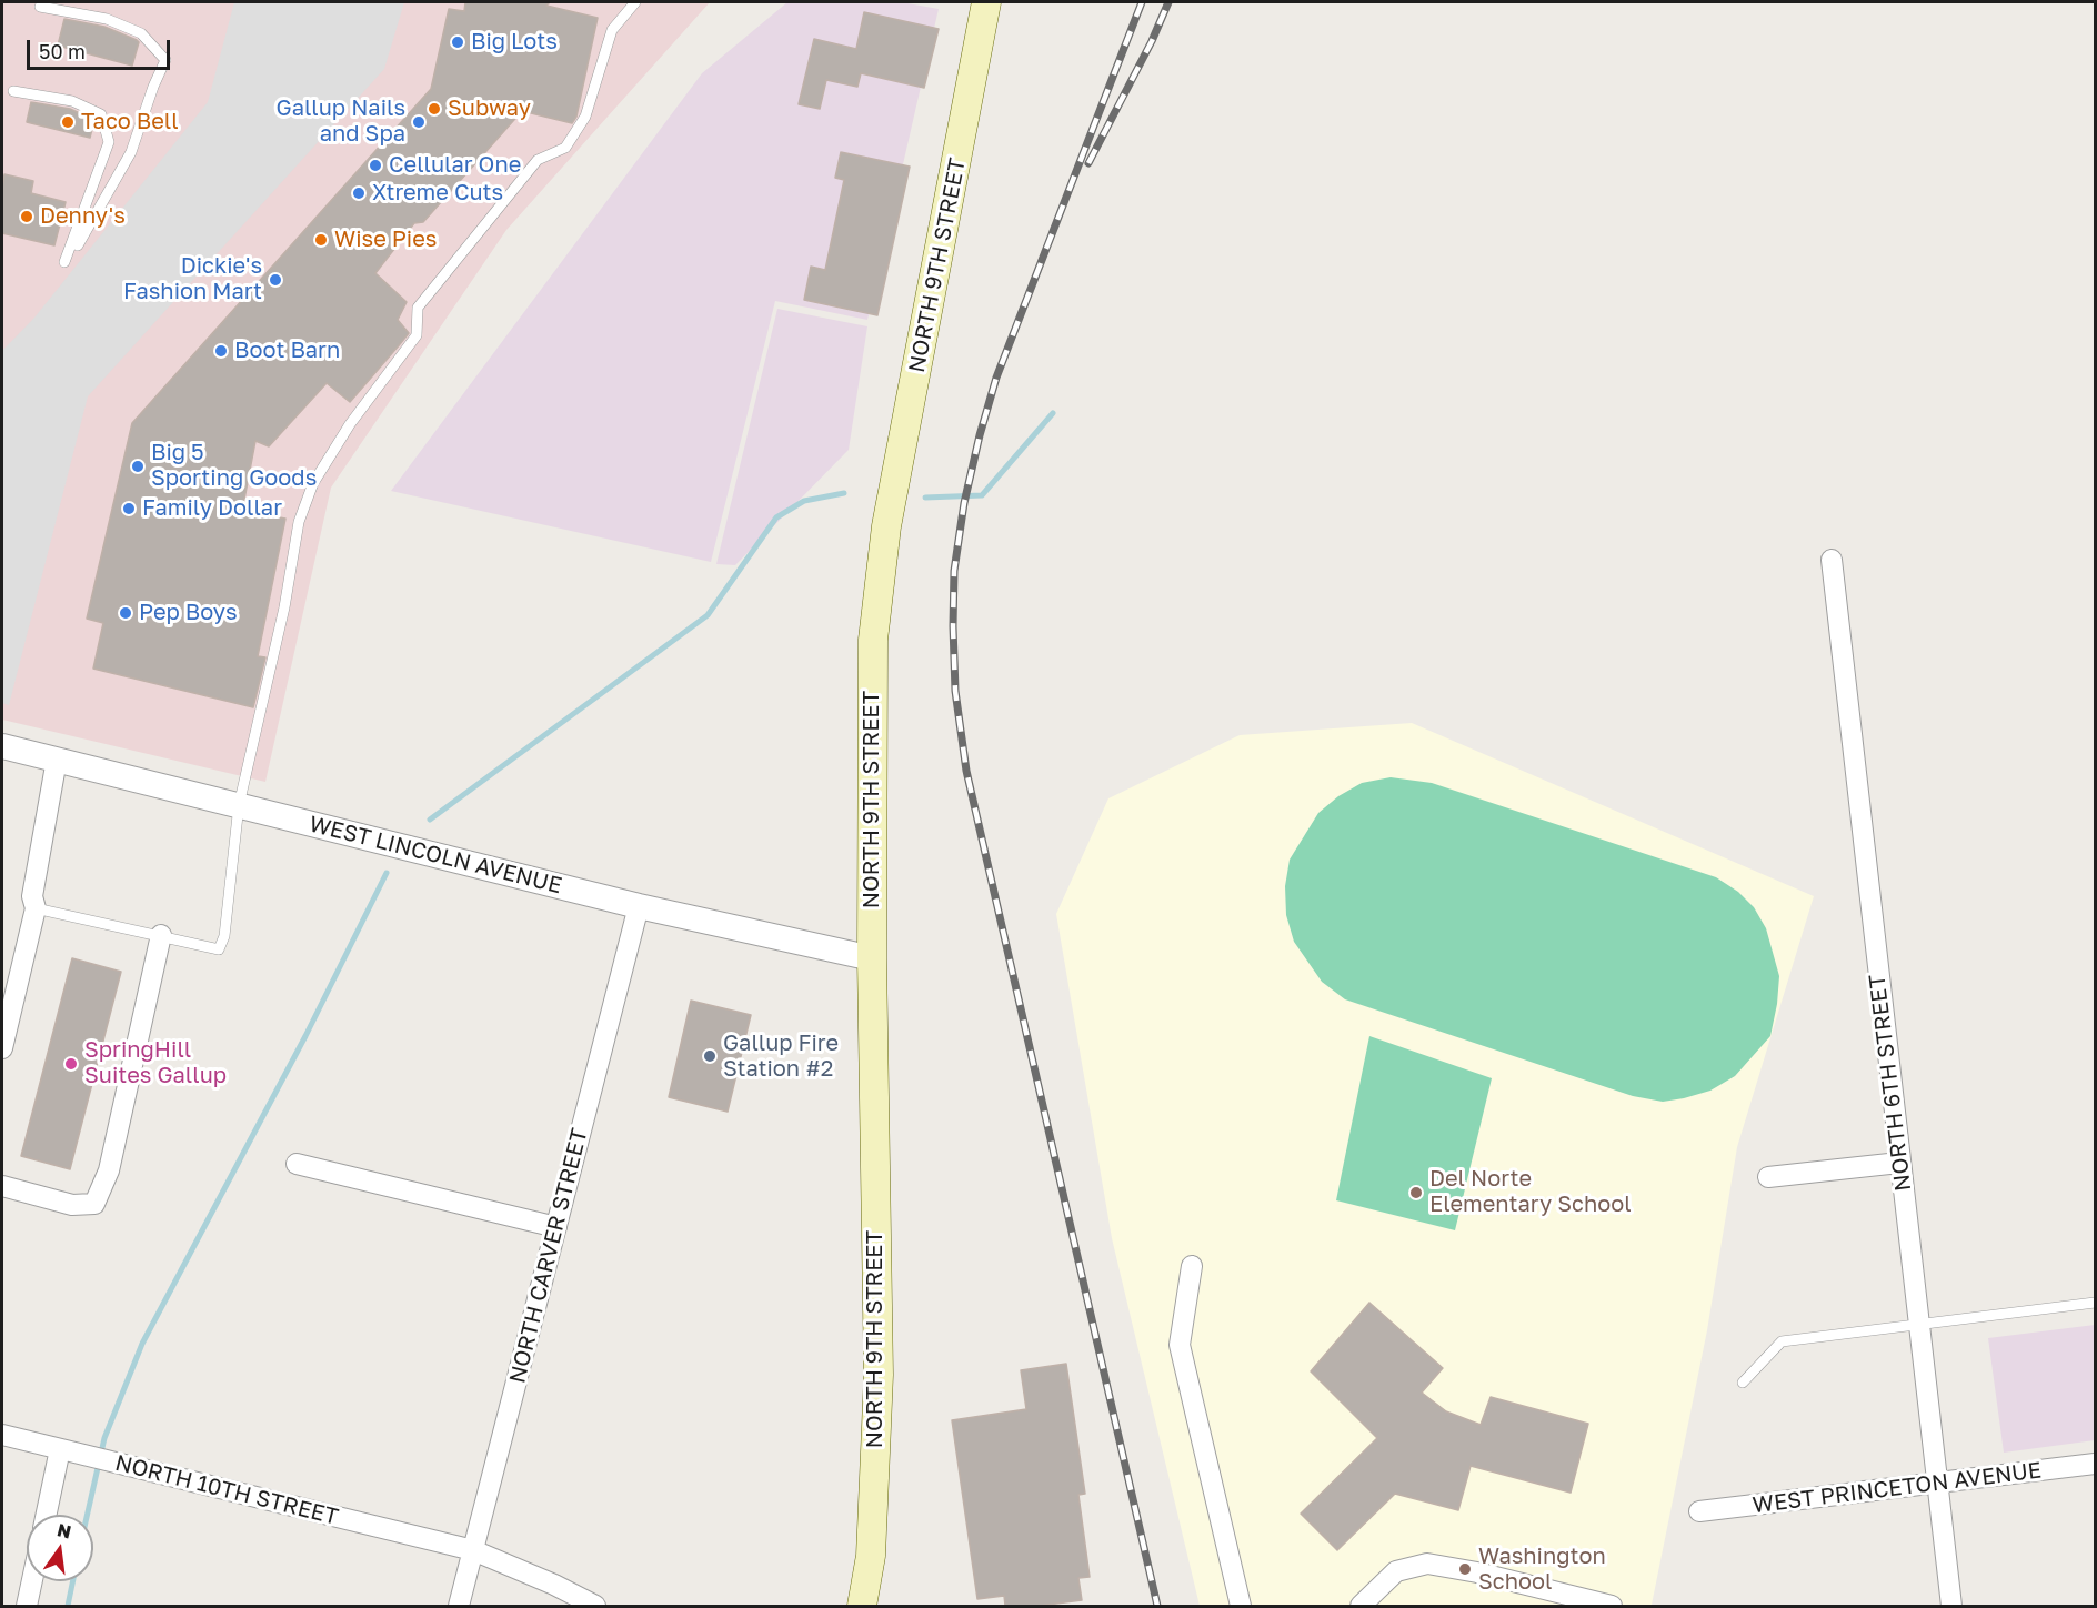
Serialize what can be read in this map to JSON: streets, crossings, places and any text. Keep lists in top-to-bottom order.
{
  "streets": {
    "main road": ["NORTH 9TH STREET"],
    "street": [
      "WEST LINCOLN AVENUE",
      "NORTH 6TH STREET",
      "NORTH CARVER STREET",
      "WEST PRINCETON AVENUE",
      "NORTH 10TH STREET"
    ]
  },
  "crossings": [
    ["NORTH 9TH STREET", "WEST LINCOLN AVENUE"],
    ["WEST LINCOLN AVENUE", "NORTH CARVER STREET"],
    ["NORTH 6TH STREET", "WEST PRINCETON AVENUE"],
    ["NORTH CARVER STREET", "NORTH 10TH STREET"]
  ],
  "places": [
    "Big Lots",
    "Subway",
    "Taco Bell",
    "Gallup Nails and Spa",
    "Cellular One",
    "Xtreme Cuts",
    "Denny's",
    "Wise Pies",
    "Dickie's Fashion Mart",
    "Boot Barn",
    "Big 5 Sporting Goods",
    "Family Dollar",
    "Pep Boys",
    "Gallup Fire Station #2",
    "SpringHill Suites Gallup",
    "Del Norte Elementary School",
    "Washington School"
  ],
  "scale_bar": "50 m",
  "north": "top"
}
